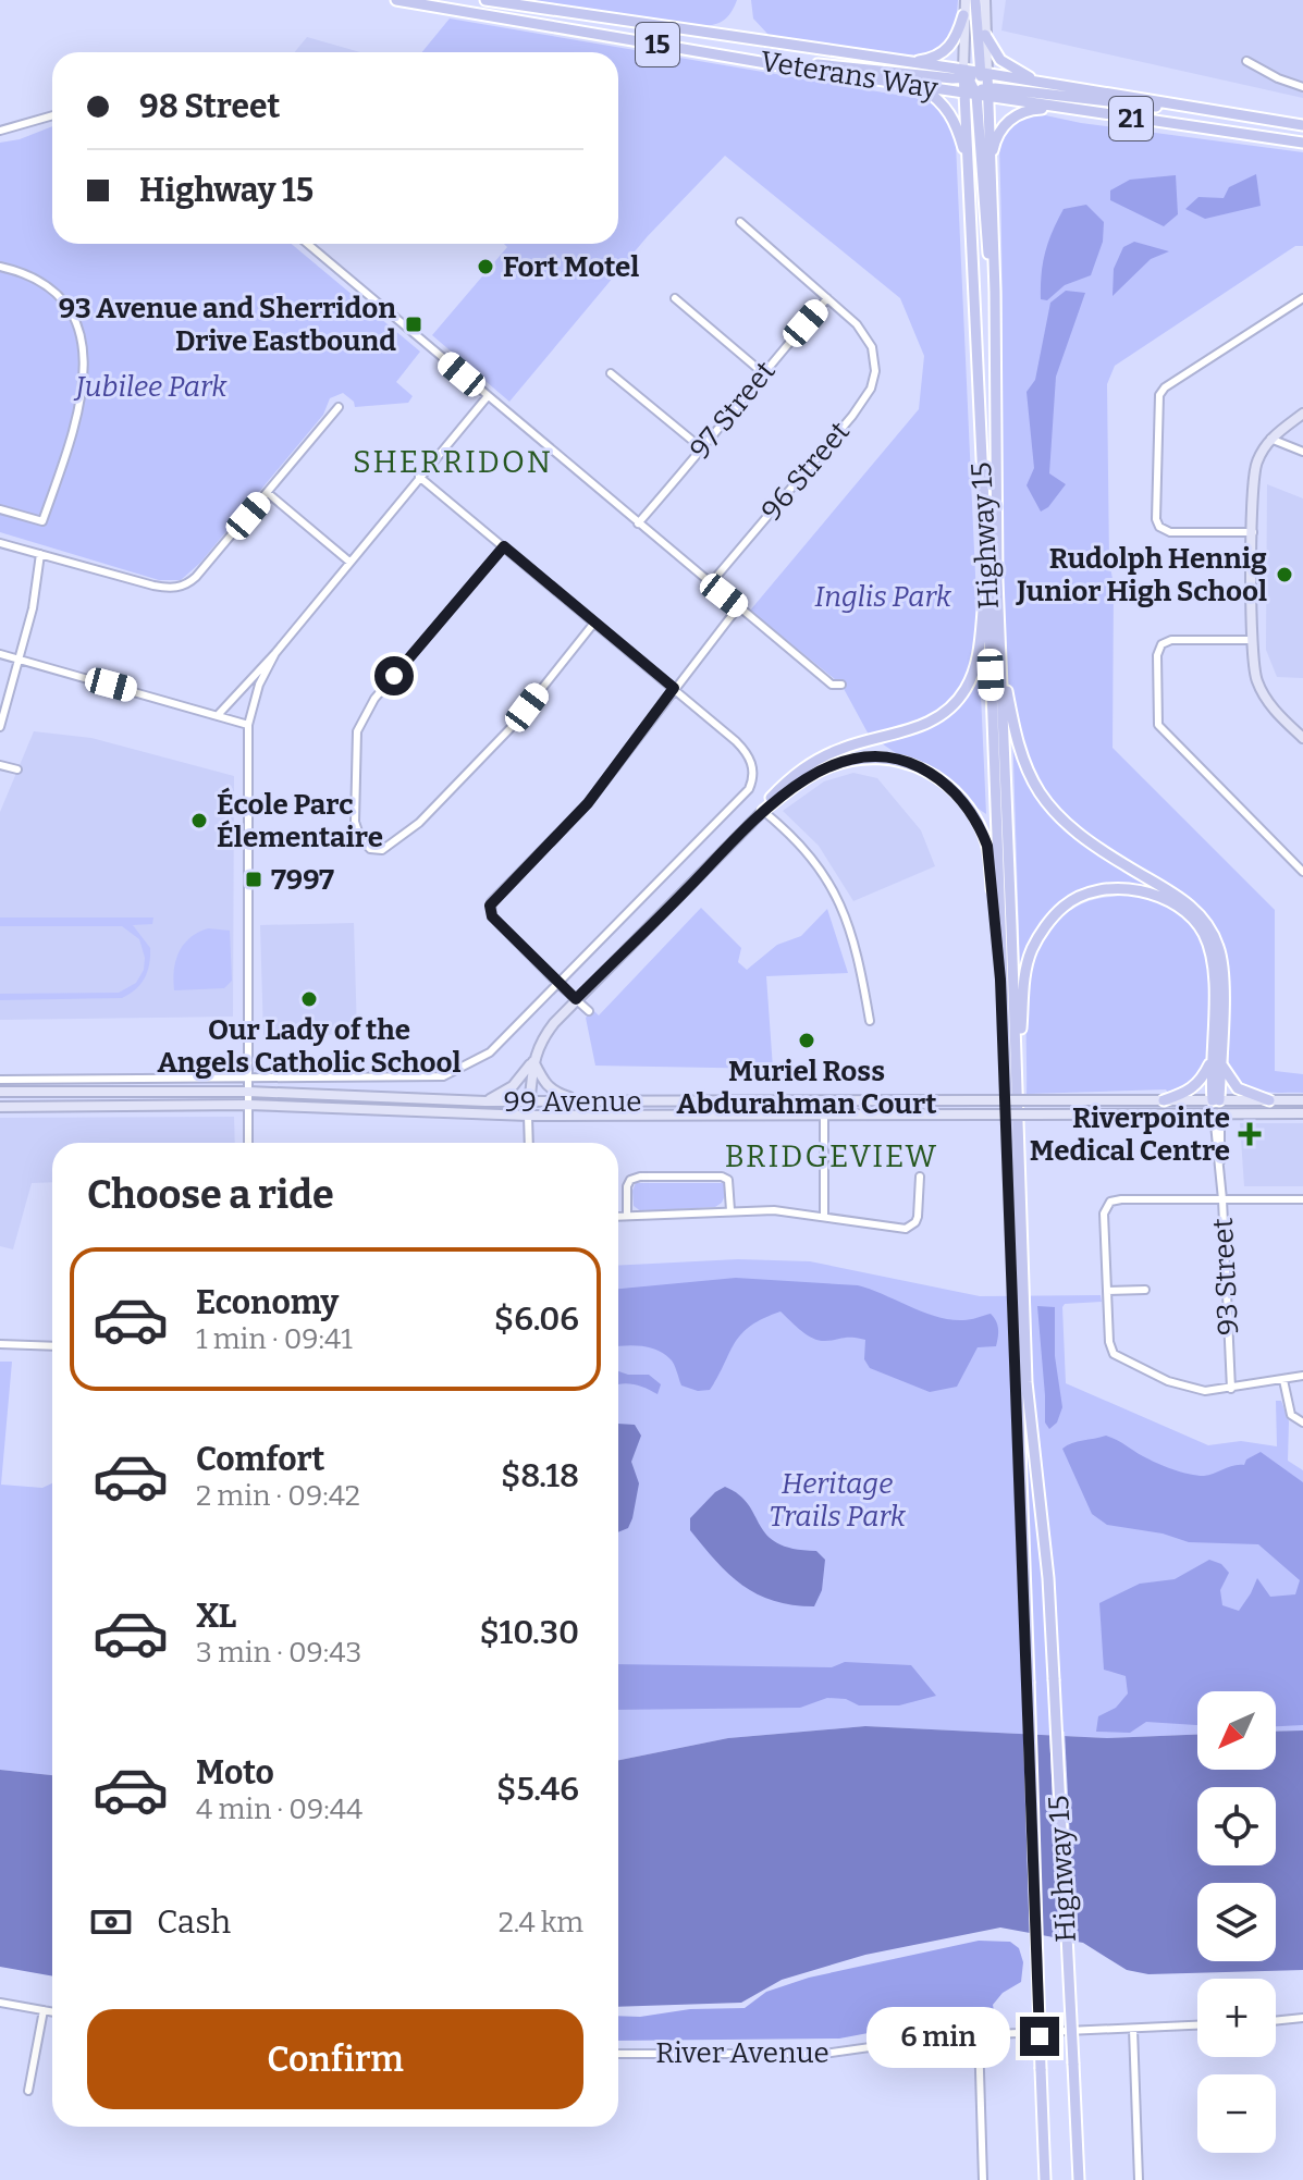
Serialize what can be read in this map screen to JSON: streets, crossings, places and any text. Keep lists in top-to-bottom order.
{
  "streets": {
    "main road": [
      "15",
      "Veterans Way",
      "21",
      "Highway 15",
      "99 Avenue",
      "93 Street"
    ],
    "street": ["97 Street", "96 Street", "River Avenue"]
  },
  "crossings": [
    ["Veterans Way", "Highway 15"],
    ["97 Street", "96 Street"],
    ["99 Avenue", "93 Street"]
  ],
  "districts": ["SHERRIDON", "BRIDGEVIEW"],
  "parks": ["Jubilee Park", "Inglis Park", "Heritage Trails Park"],
  "places": {
    "other": [
      "Fort Motel",
      "Rudolph Hennig Junior High School",
      "École Parc Élementaire",
      "Our Lady of the Angels Catholic School",
      "Muriel Ross Abdurahman Court"
    ],
    "transit": ["93 Avenue and Sherridon Drive Eastbound", "7997"],
    "health": ["Riverpointe Medical Centre"]
  },
  "north": "bottom left",
  "page": {
    "banner": ["98 Street", "Highway 15"],
    "heading": "Choose a ride",
    "list": [
      {
        "name": "Economy",
        "note": "1 min · 09:41",
        "value": "$6.06"
      },
      {
        "name": "Comfort",
        "note": "2 min · 09:42",
        "value": "$8.18"
      },
      {
        "name": "XL",
        "note": "3 min · 09:43",
        "value": "$10.30"
      },
      {
        "name": "Moto",
        "note": "4 min · 09:44",
        "value": "$5.46"
      }
    ],
    "map_buttons": ["+", "−"],
    "pay": ["Cash", "2.4 km"],
    "buttons": "Confirm",
    "bubble": "6 min"
  }
}
